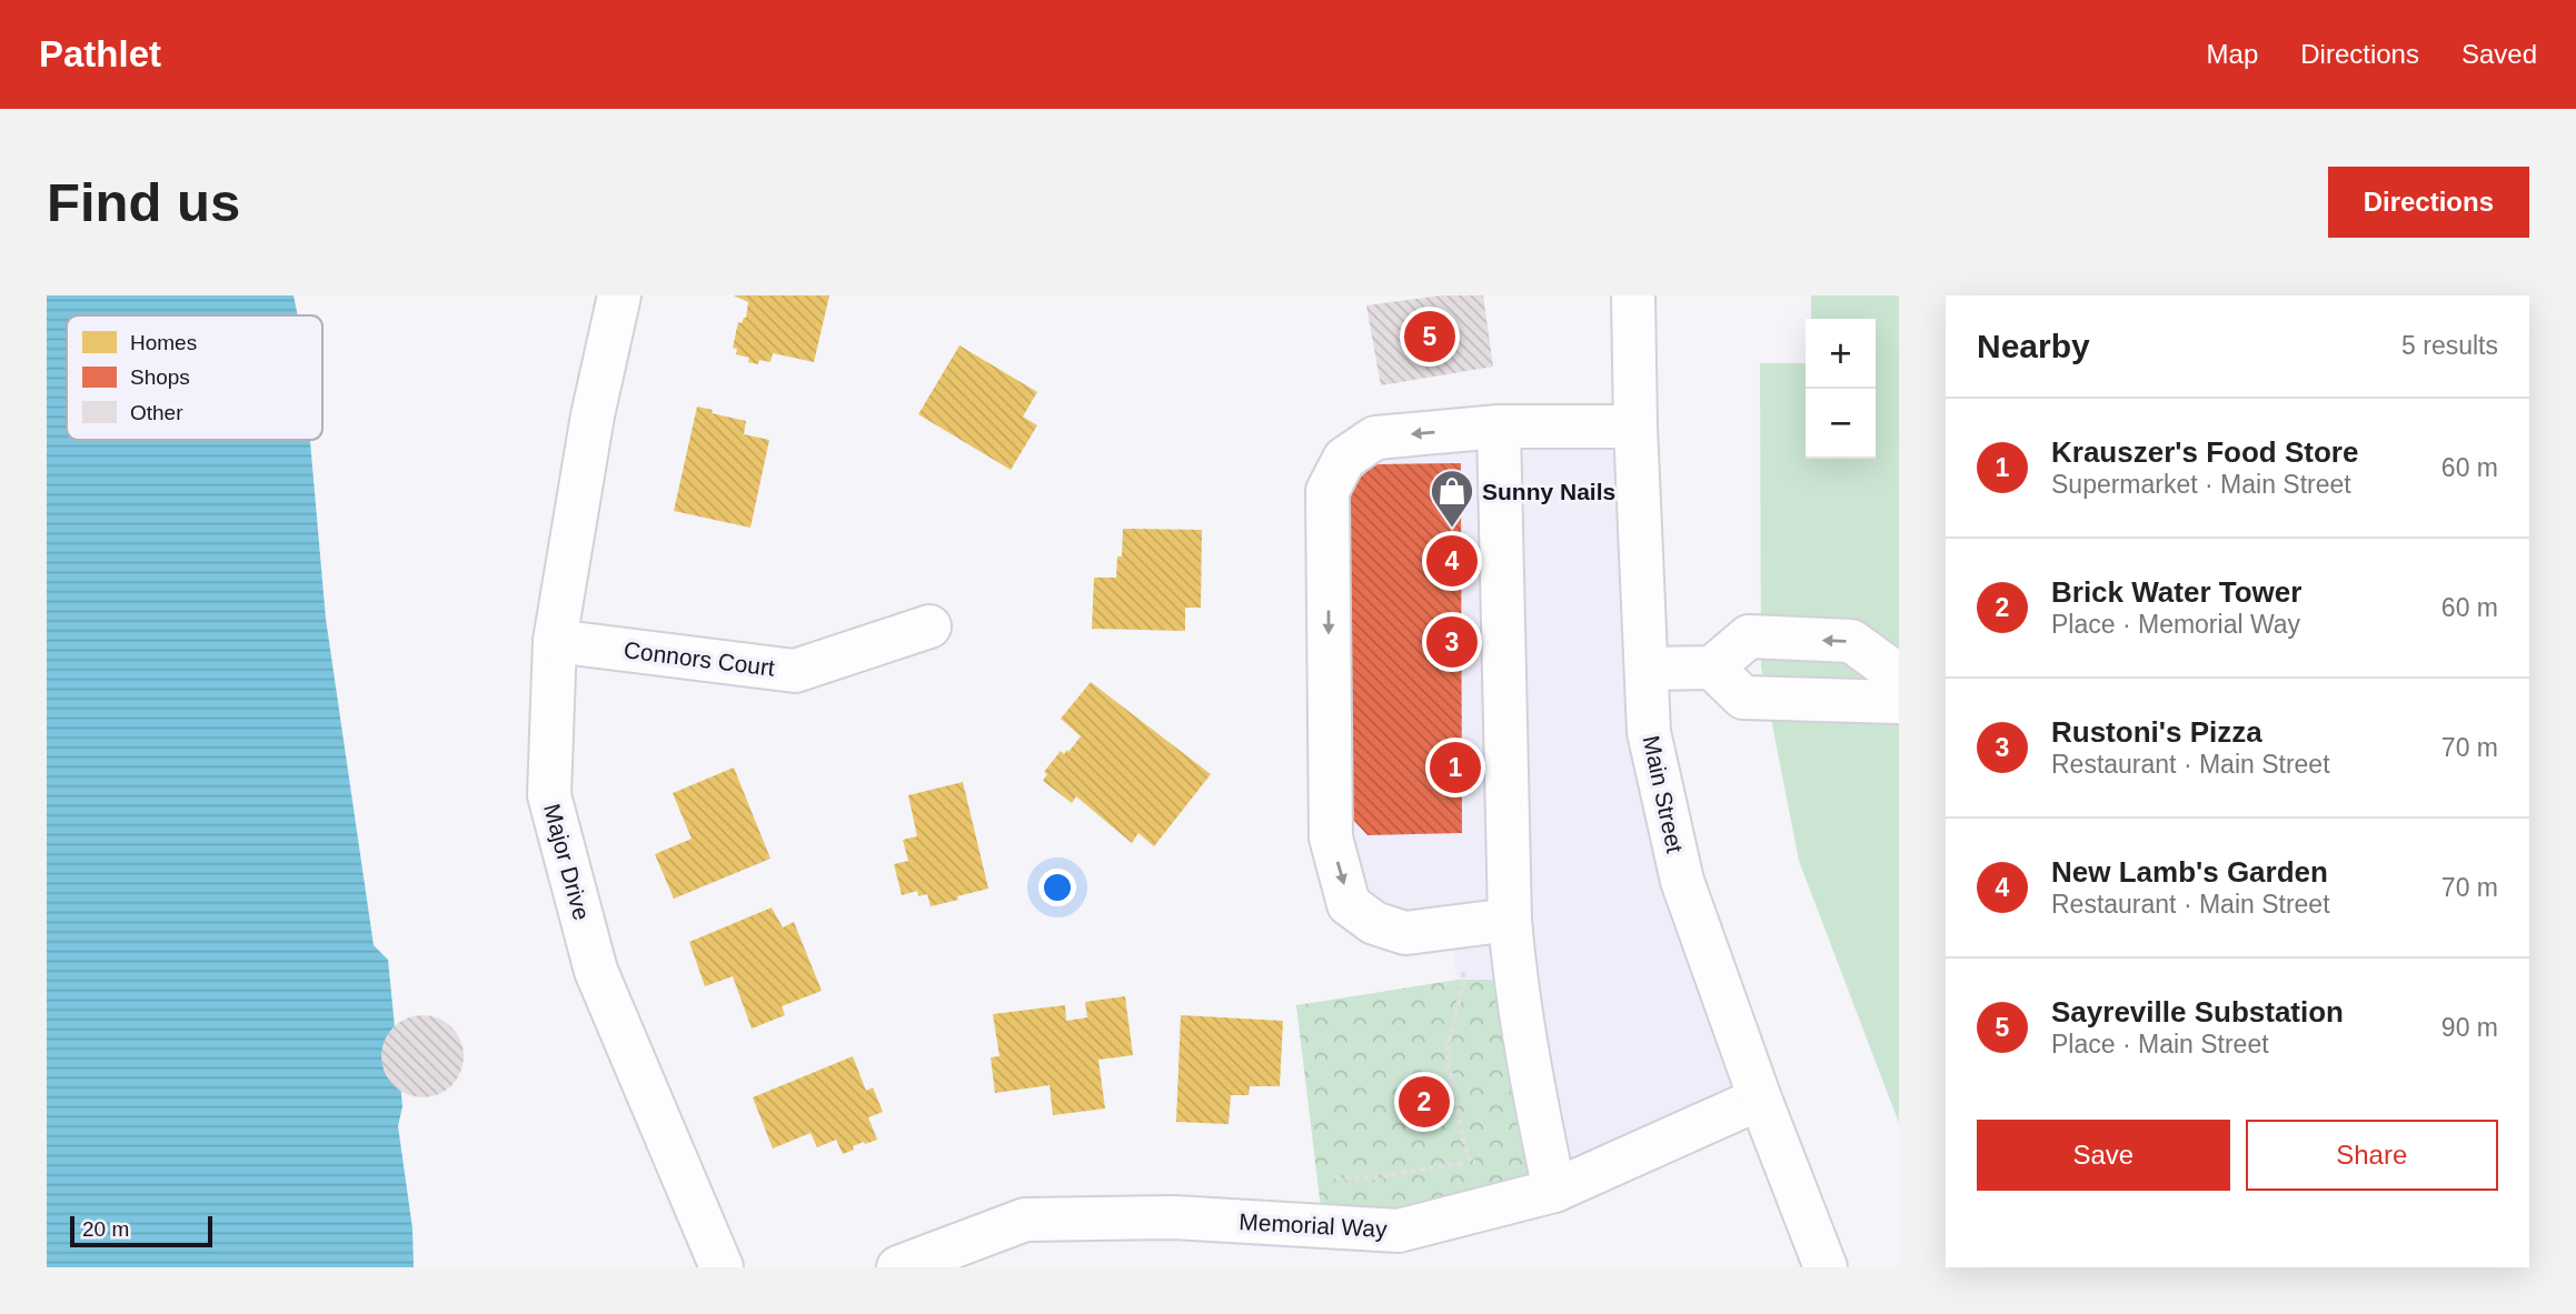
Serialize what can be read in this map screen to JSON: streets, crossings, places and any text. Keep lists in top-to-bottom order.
{
  "streets": {
    "street": [
      "Connors Court",
      "Main Street",
      "Major Drive",
      "Memorial Way"
    ]
  },
  "crossings": [
    ["Connors Court", "Major Drive"],
    ["Main Street", "Memorial Way"]
  ],
  "places": {
    "shop": ["Sunny Nails"]
  },
  "legend": ["Homes", "Shops", "Other"],
  "scale_bar": "20 m",
  "page": {
    "header": "Pathlet",
    "nav": ["Map", "Directions", "Saved"],
    "buttons": [
      "Directions",
      ["Save", "Share"]
    ],
    "title": "Find us",
    "heading": ["Nearby", "5 results"],
    "pins": [
      "5",
      "4",
      "3",
      "1",
      "2"
    ],
    "map_buttons": ["+", "−"],
    "list": [
      {
        "mark": "1",
        "name": "Krauszer's Food Store",
        "note": "Supermarket · Main Street",
        "value": "60 m"
      },
      {
        "mark": "2",
        "name": "Brick Water Tower",
        "note": "Place · Memorial Way",
        "value": "60 m"
      },
      {
        "mark": "3",
        "name": "Rustoni's Pizza",
        "note": "Restaurant · Main Street",
        "value": "70 m"
      },
      {
        "mark": "4",
        "name": "New Lamb's Garden",
        "note": "Restaurant · Main Street",
        "value": "70 m"
      },
      {
        "mark": "5",
        "name": "Sayreville Substation",
        "note": "Place · Main Street",
        "value": "90 m"
      }
    ],
    "scale": "20 m"
  }
}
